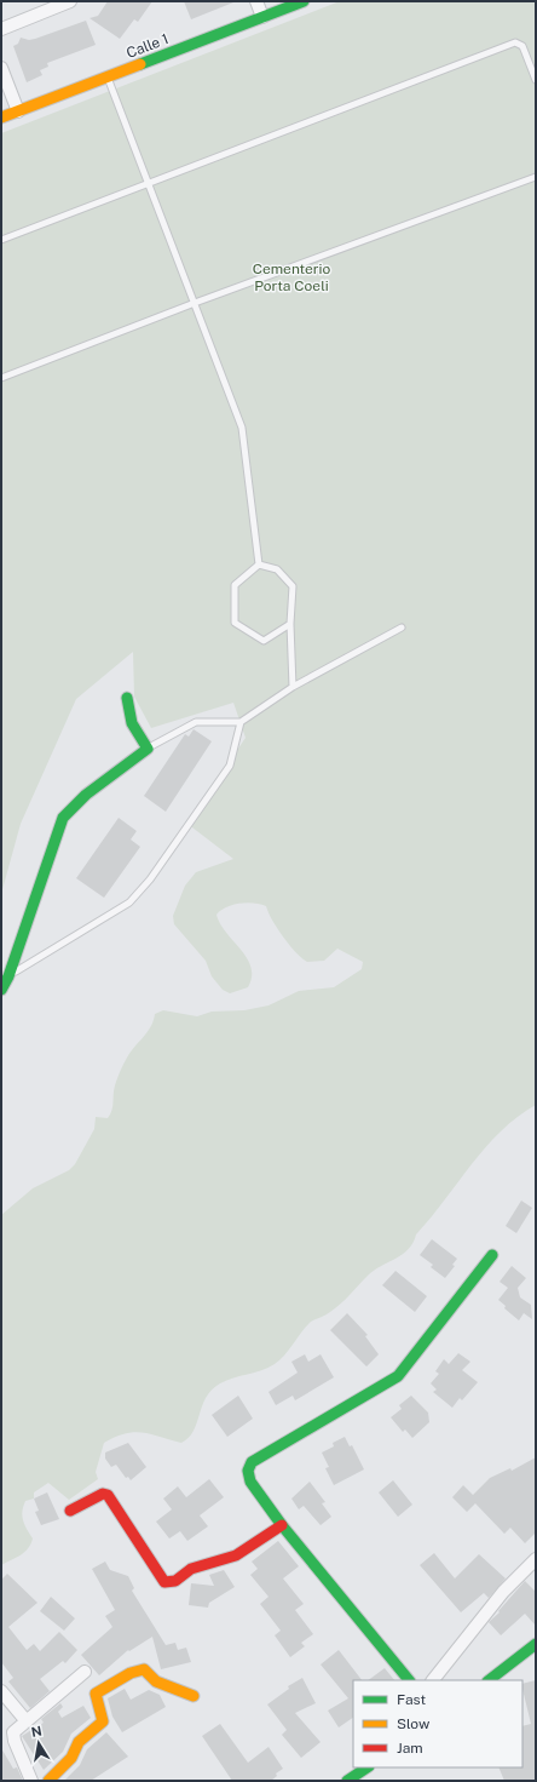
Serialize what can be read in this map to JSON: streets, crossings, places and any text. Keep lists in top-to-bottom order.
{
  "streets": {
    "street": ["Calle 1"]
  },
  "parks": ["Cementerio Porta Coeli"],
  "legend": ["Fast", "Slow", "Jam"],
  "north": "top"
}
